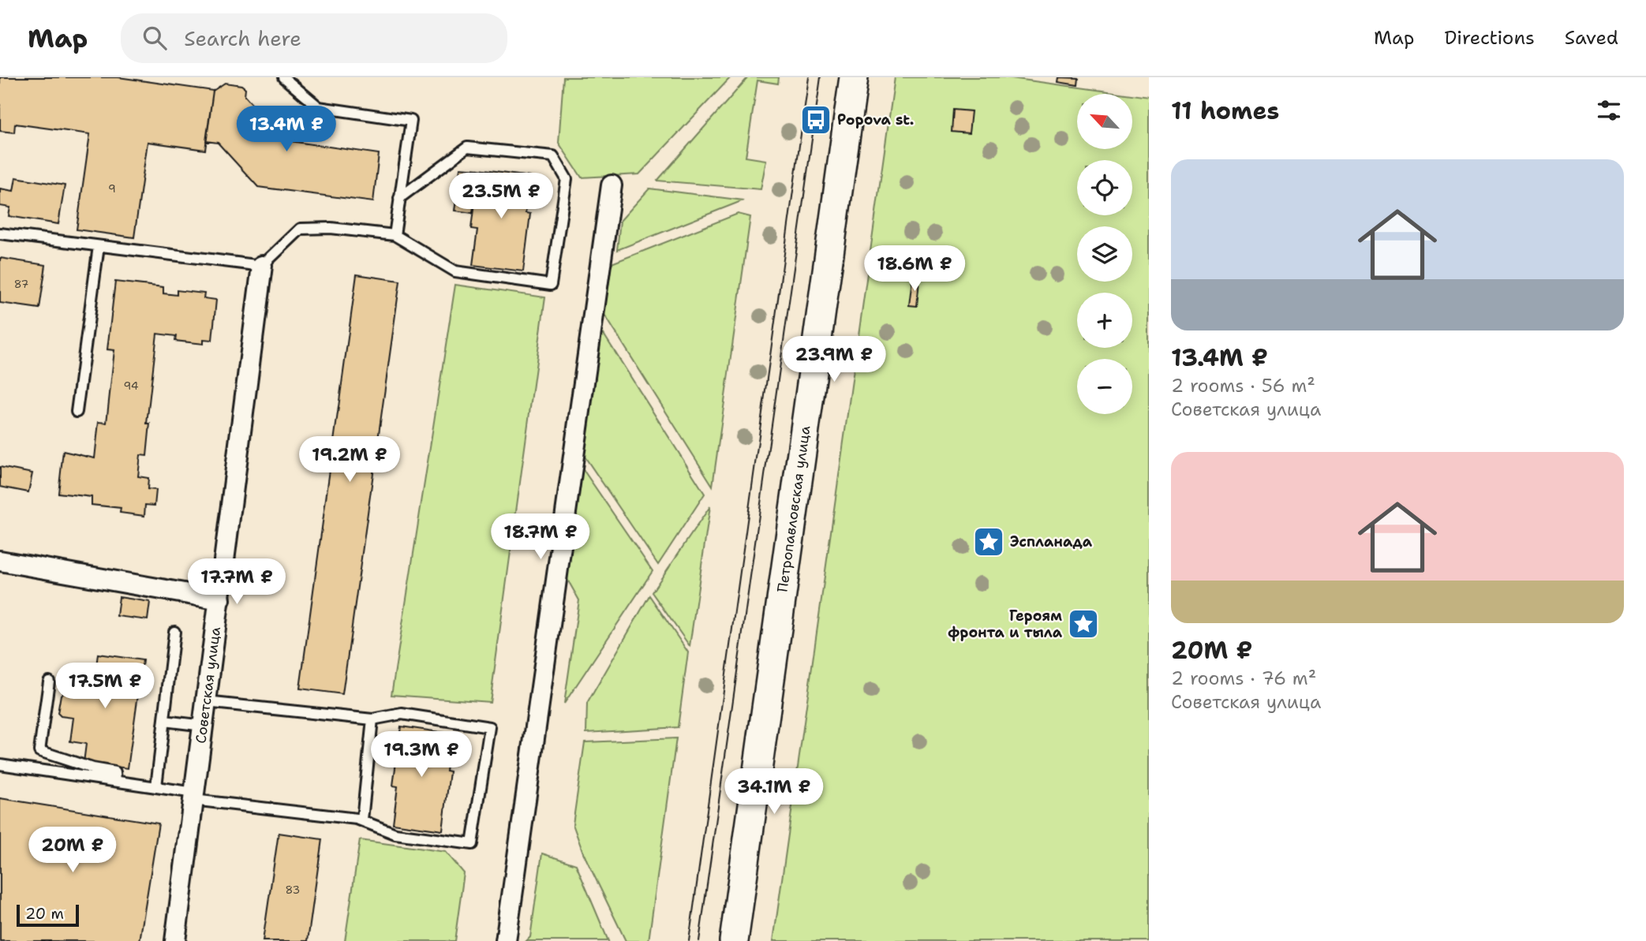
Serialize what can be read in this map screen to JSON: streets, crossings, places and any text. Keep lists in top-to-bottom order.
{
  "streets": {
    "main road": ["Петропавловская улица"],
    "street": ["Советская улица"]
  },
  "places": {
    "bus stop": ["Popova st."],
    "place": ["Эспланада", "Героям фронта и тыла"]
  },
  "house_numbers": [
    "9",
    "87",
    "94",
    "83"
  ],
  "scale_bar": "20 m",
  "north": "top left",
  "page": {
    "header": "Map",
    "search": "Search here",
    "nav": ["Map", "Directions", "Saved"],
    "heading": "11 homes",
    "map_buttons": ["+", "−"],
    "price": [
      "13.4M ₽",
      "23.5M ₽",
      "18.6M ₽",
      "23.9M ₽",
      "19.2M ₽",
      "18.7M ₽",
      "17.7M ₽",
      "17.5M ₽",
      "19.3M ₽",
      "34.1M ₽",
      "20M ₽"
    ],
    "list": [
      {
        "name": "13.4M ₽",
        "note": "2 rooms · 56 m² · Советская улица"
      },
      {
        "name": "20M ₽",
        "note": "2 rooms · 76 m² · Советская улица"
      }
    ],
    "scale": "20 m"
  }
}
